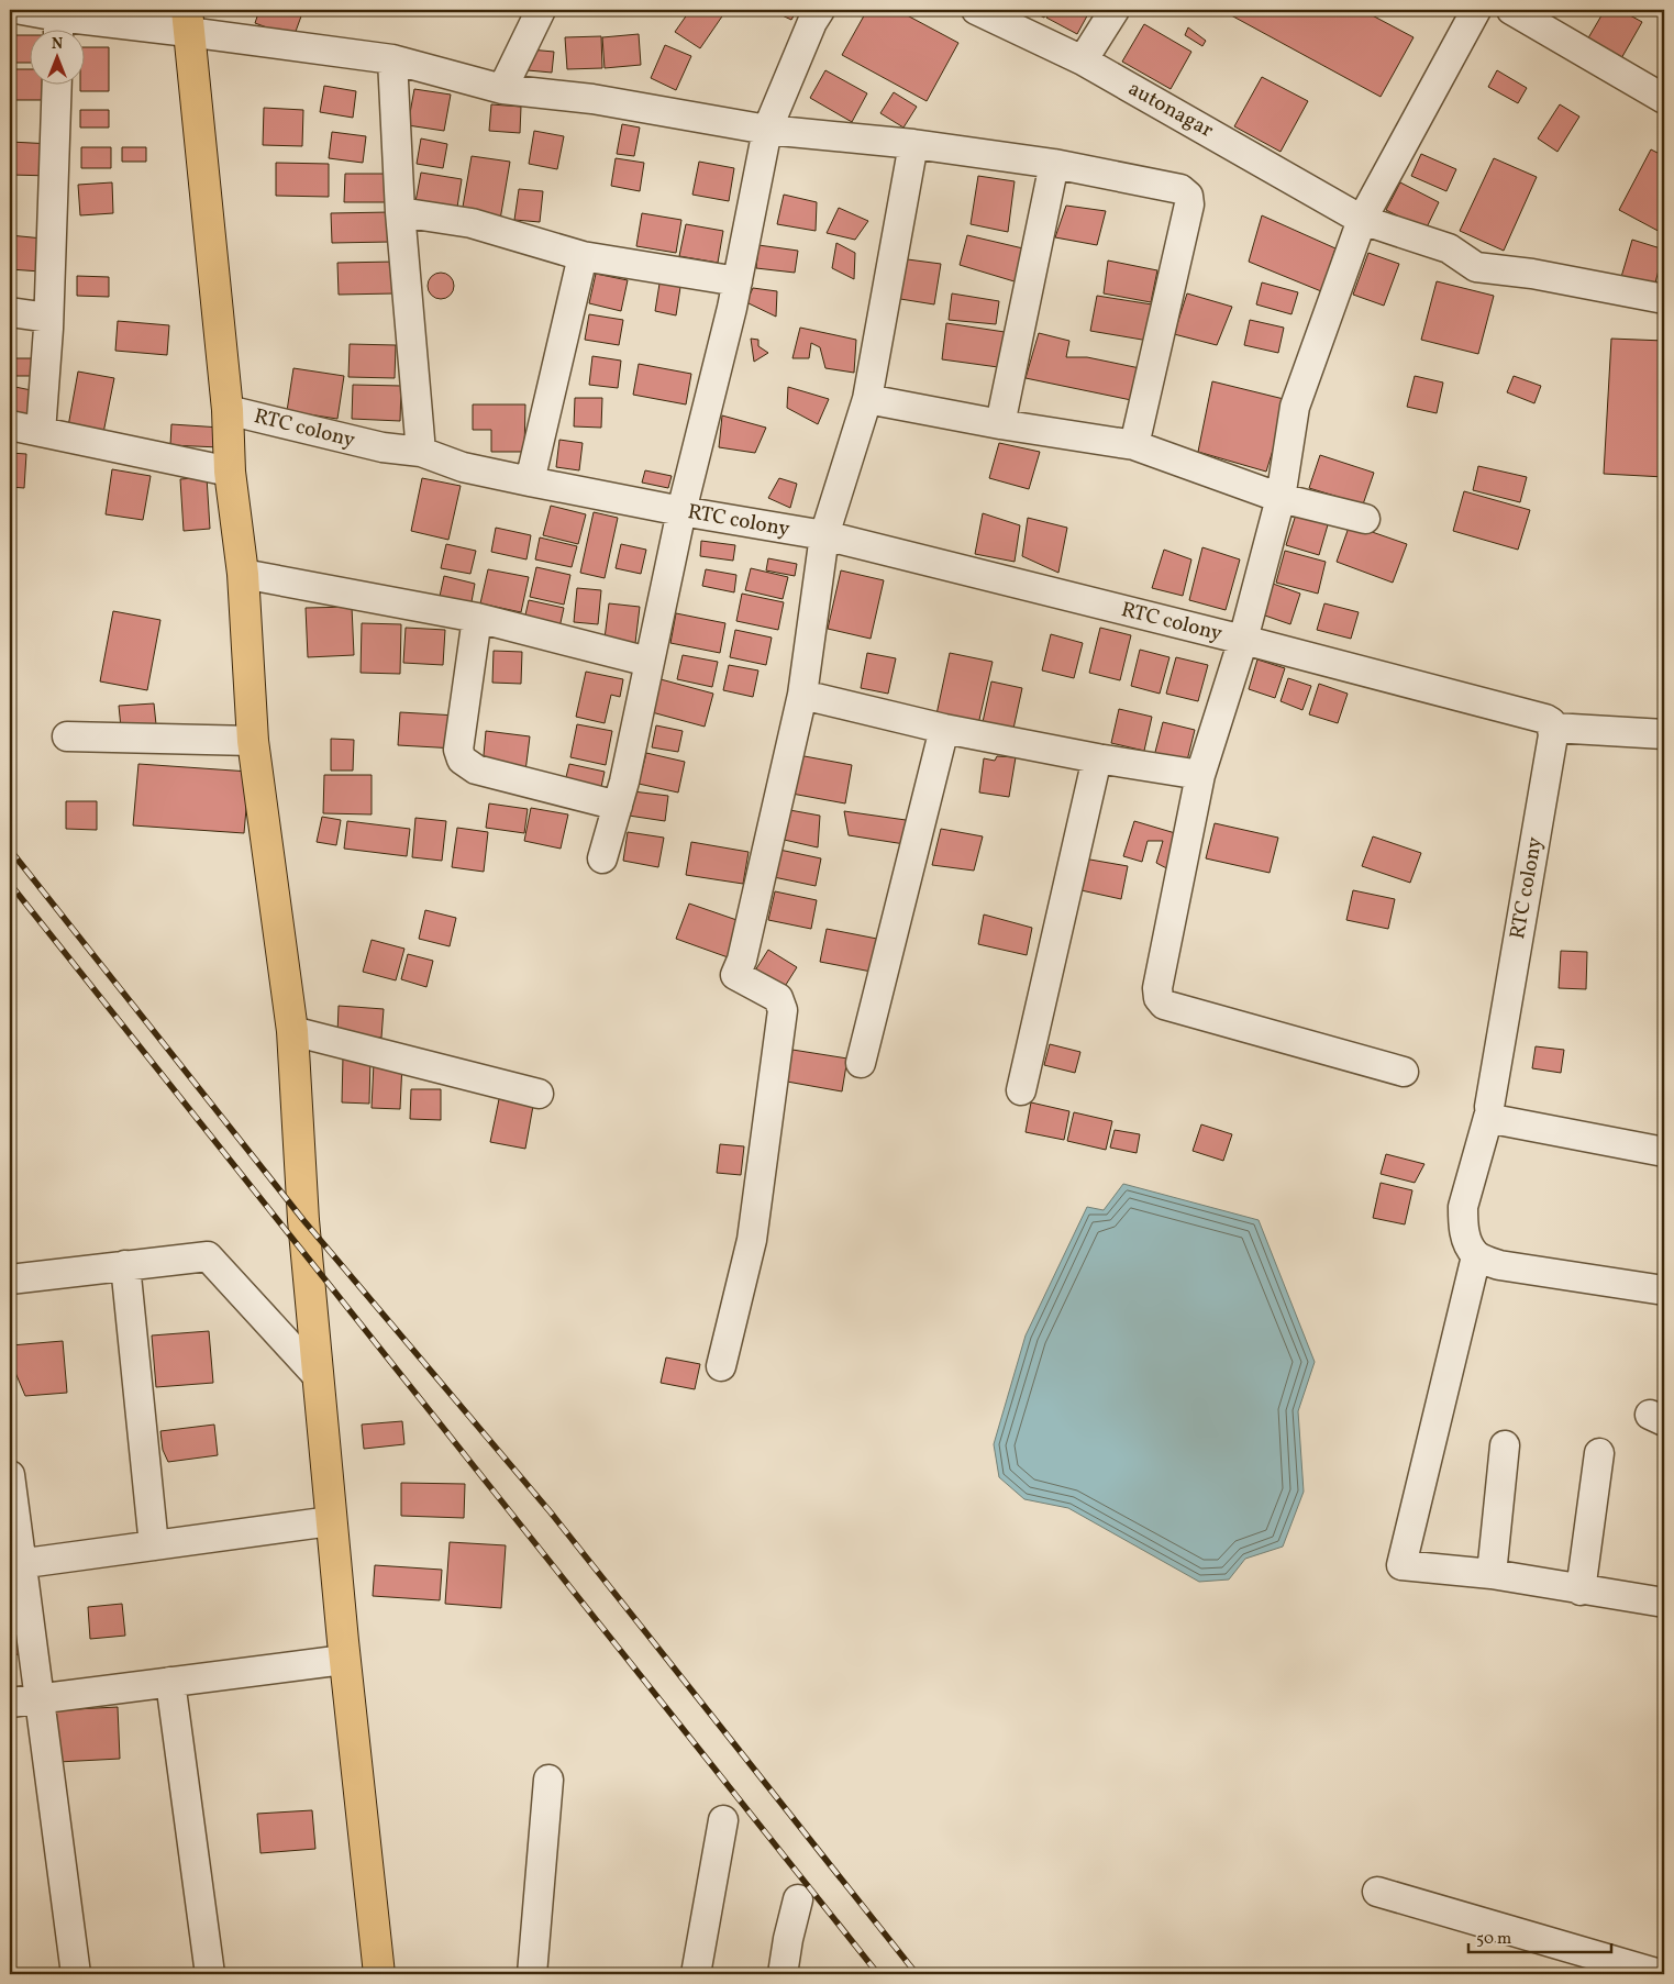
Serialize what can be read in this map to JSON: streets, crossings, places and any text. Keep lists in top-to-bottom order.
{
  "streets": {
    "street": ["autonagar", "RTC colony"]
  },
  "scale_bar": "50 m",
  "north": "top"
}
